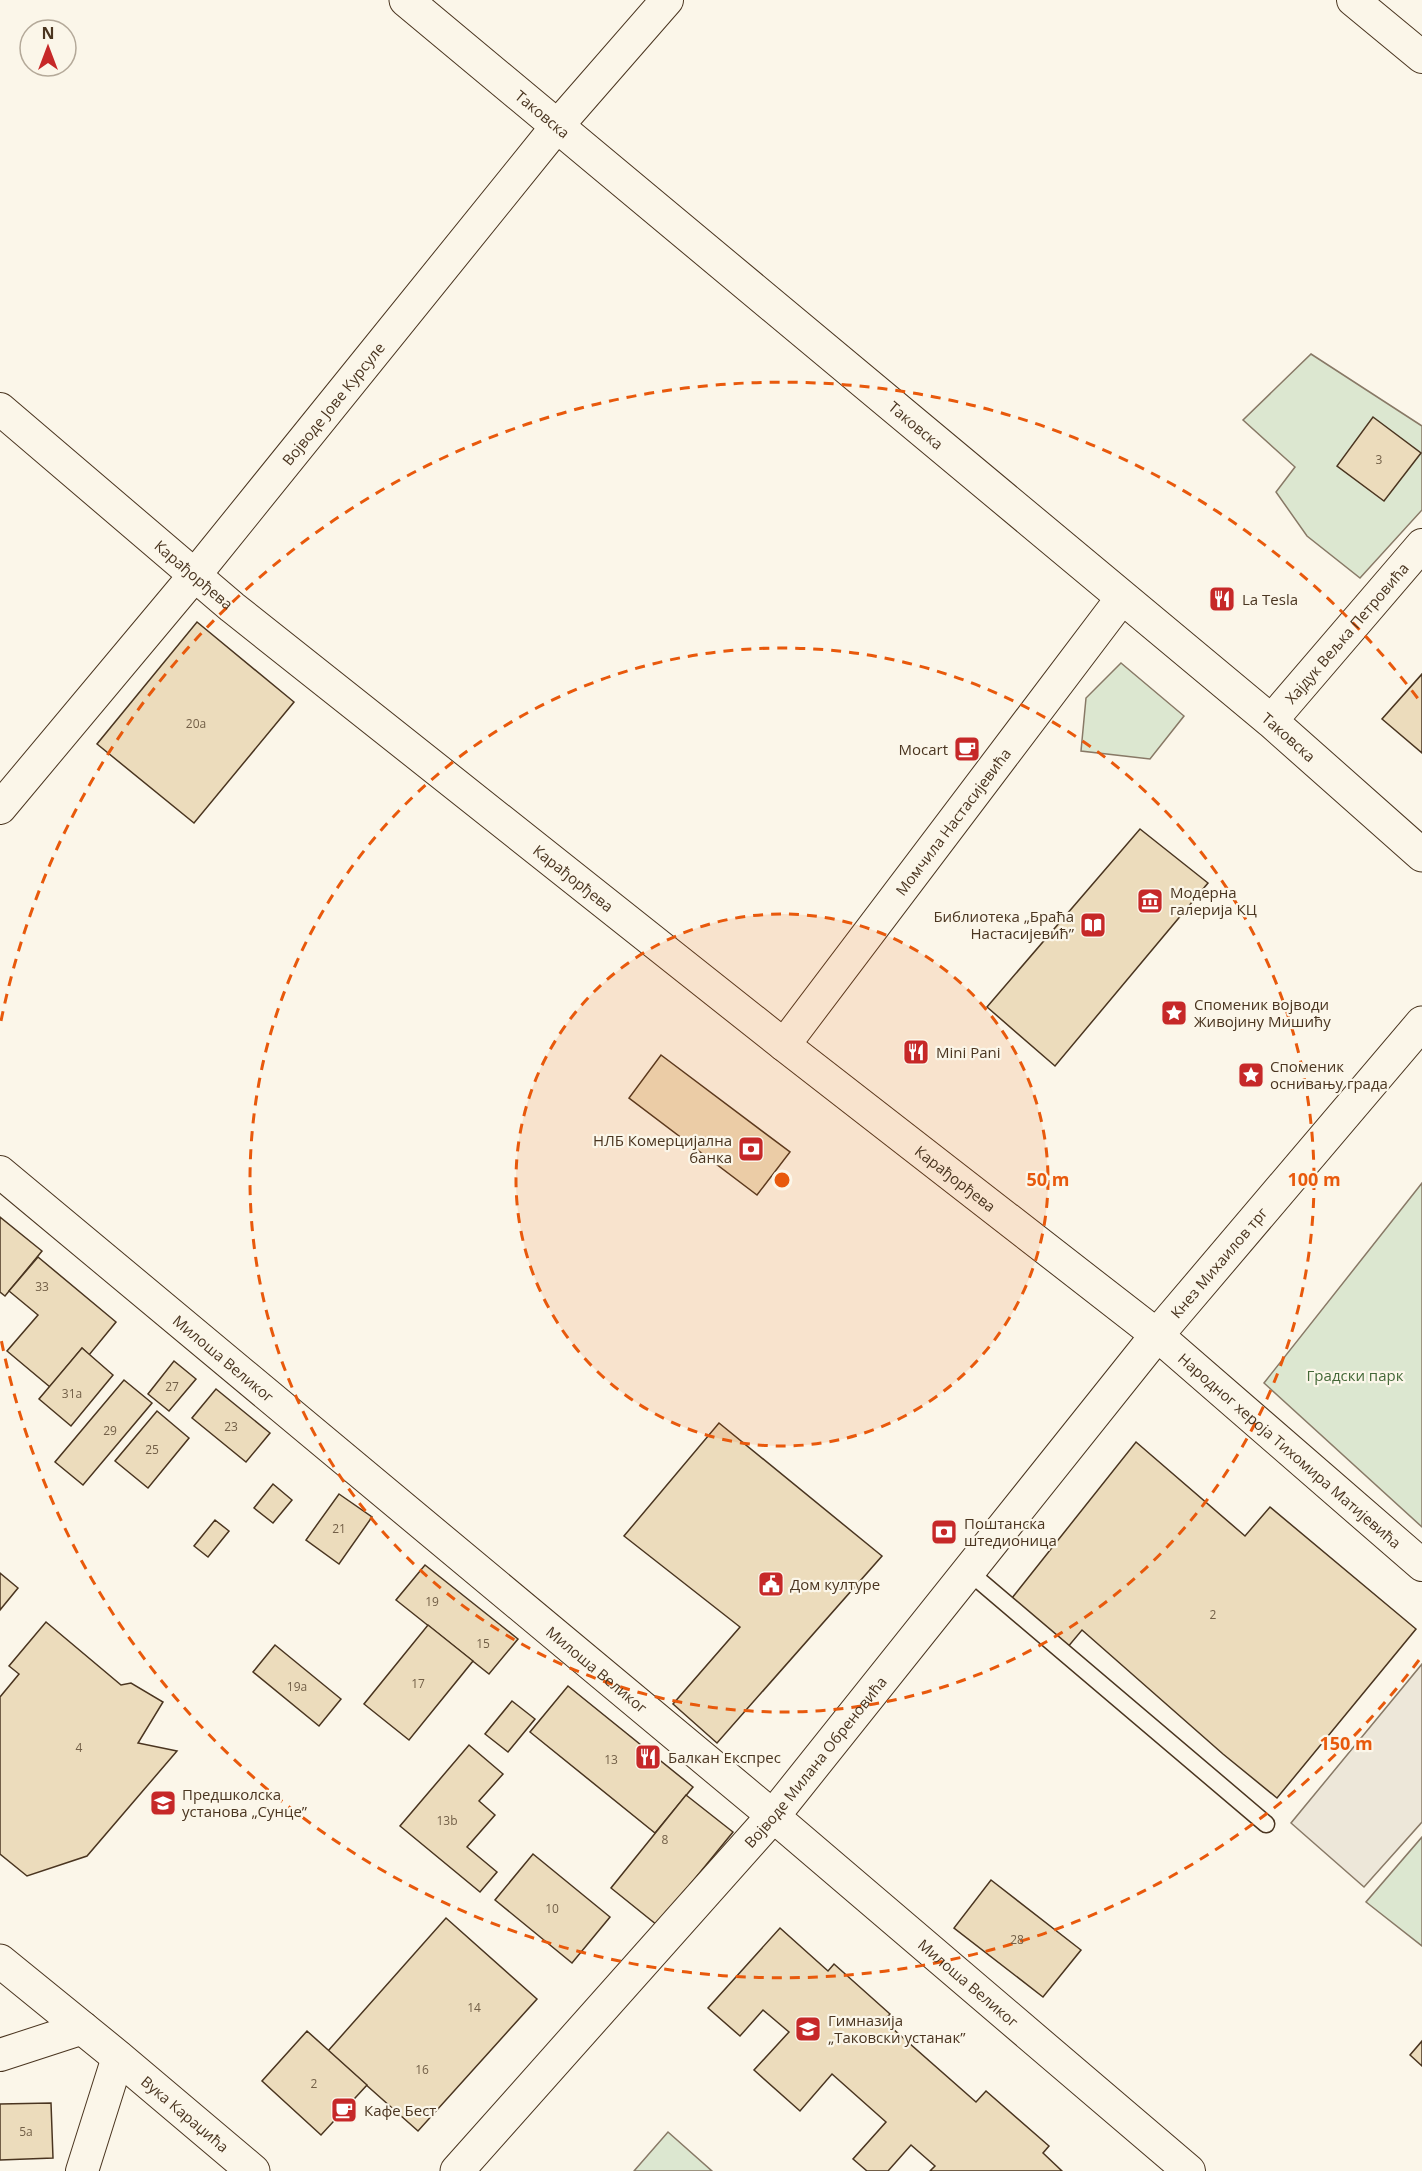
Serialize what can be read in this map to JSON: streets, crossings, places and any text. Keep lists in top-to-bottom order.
{
  "streets": {
    "street": [
      "Таковска",
      "Војводе Јове Курсуле",
      "Карађорђева",
      "Хајдук Вељка Петровића",
      "Момчила Настасијевића",
      "Кнез Михаилов трг",
      "Милоша Великог",
      "Народног хероја Тихомира Матијевића",
      "Војводе Милана Обреновића",
      "Вука Караџића"
    ]
  },
  "crossings": [
    ["Таковска", "Војводе Јове Курсуле"],
    ["Таковска", "Хајдук Вељка Петровића"],
    ["Таковска", "Момчила Настасијевића"],
    ["Војводе Јове Курсуле", "Карађорђева"],
    ["Карађорђева", "Момчила Настасијевића"],
    ["Карађорђева", "Кнез Михаилов трг"],
    ["Карађорђева", "Народног хероја Тихомира Матијевића"],
    ["Карађорђева", "Војводе Милана Обреновића"],
    ["Кнез Михаилов трг", "Народног хероја Тихомира Матијевића"],
    ["Кнез Михаилов трг", "Војводе Милана Обреновића"],
    ["Милоша Великог", "Војводе Милана Обреновића"],
    ["Народног хероја Тихомира Матијевића", "Војводе Милана Обреновића"]
  ],
  "parks": ["Градски парк"],
  "places": {
    "restaurant": ["La Tesla", "Mini Pani", "Балкан Експрес"],
    "cafe": ["Mocart", "Кафе Бест"],
    "museum": ["Модерна галерија КЦ"],
    "library": ["Библиотека „Браћа Настасијевић”"],
    "place": ["Споменик војводи Живојину Мишићу", "Споменик оснивању града"],
    "bank": ["НЛБ Комерцијална банка", "Поштанска штедионица"],
    "public building": ["Дом културе"],
    "school or university": ["Предшколска установа „Сунце”", "Гимназија „Таковски устанак”"]
  },
  "house_numbers": [
    "3",
    "20a",
    "33",
    "27",
    "31a",
    "23",
    "29",
    "25",
    "21",
    "19",
    "2",
    "15",
    "17",
    "19a",
    "4",
    "13",
    "13b",
    "8",
    "10",
    "28",
    "14",
    "16",
    "2",
    "5a"
  ],
  "north": "top",
  "rings": ["50 m", "100 m", "150 m"]
}
